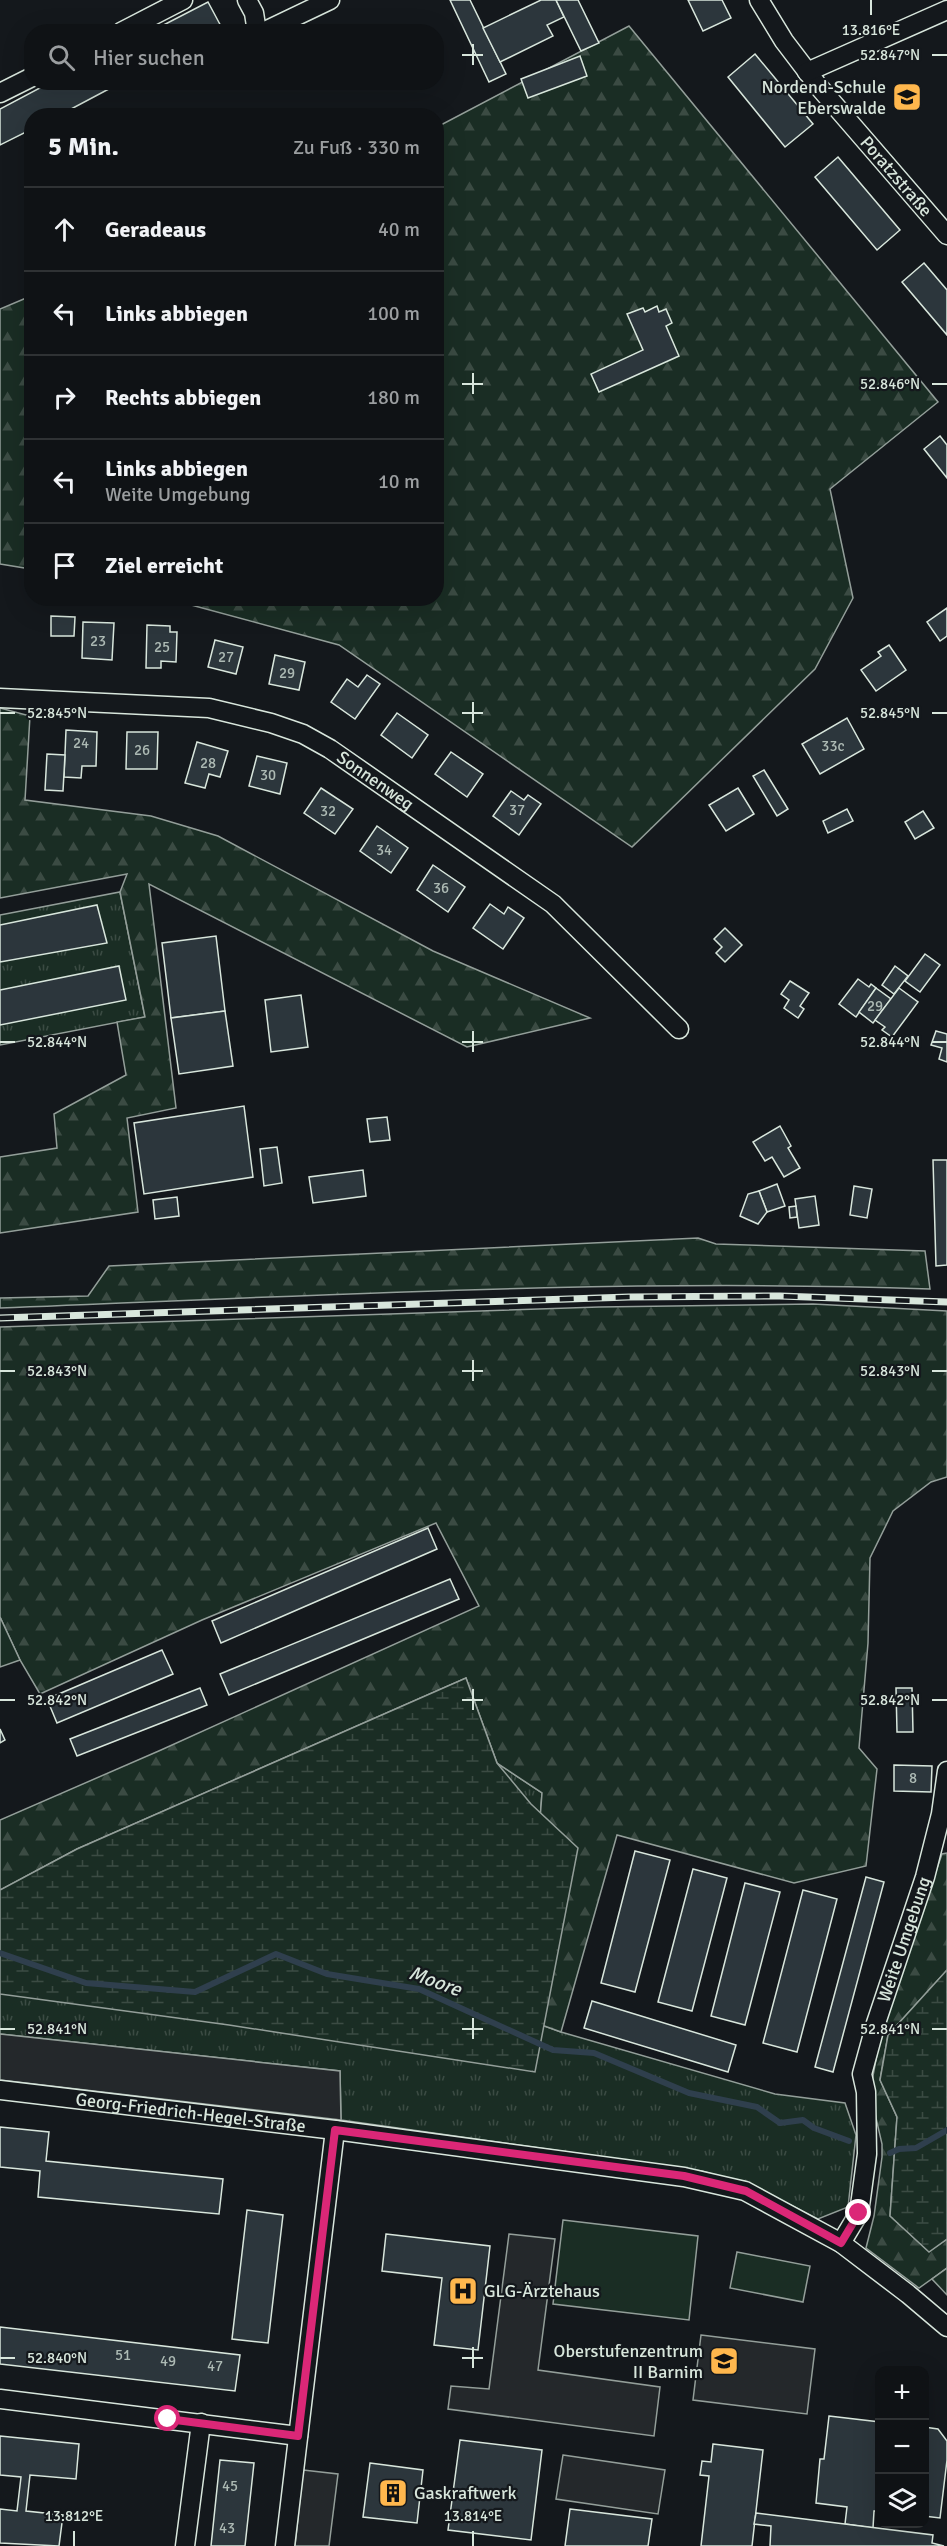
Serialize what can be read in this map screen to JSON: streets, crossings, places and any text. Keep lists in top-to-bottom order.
{
  "streets": {
    "street": [
      "Poratzstraße",
      "Sonnenweg",
      "Weite Umgebung",
      "Georg-Friedrich-Hegel-Straße"
    ]
  },
  "crossings": [
    ["Weite Umgebung", "Georg-Friedrich-Hegel-Straße"]
  ],
  "water": ["Moore"],
  "places": {
    "school or university": ["Nordend-Schule Eberswalde", "Oberstufenzentrum II Barnim"],
    "hospital": ["GLG-Ärztehaus"],
    "building": ["Gaskraftwerk"]
  },
  "house_numbers": [
    "23",
    "25",
    "27",
    "29",
    "24",
    "33c",
    "26",
    "28",
    "30",
    "37",
    "32",
    "34",
    "36",
    "29",
    "8",
    "51",
    "49",
    "47",
    "45",
    "43"
  ],
  "page": {
    "search": "Hier suchen",
    "heading": ["5 Min.", "Zu Fuß · 330 m"],
    "list": [
      ["Geradeaus", "40 m"],
      ["Links abbiegen", "100 m"],
      ["Rechts abbiegen", "180 m"],
      ["Links abbiegen", "Weite Umgebung", "10 m"],
      "Ziel erreicht"
    ],
    "map_buttons": ["+", "−"]
  },
  "coordinates": [
    "13.816°E",
    "52.847°N",
    "52.846°N",
    "52.845°N",
    "52.844°N",
    "52.843°N",
    "52.842°N",
    "52.841°N",
    "52.840°N",
    "13.812°E",
    "13.814°E"
  ]
}
